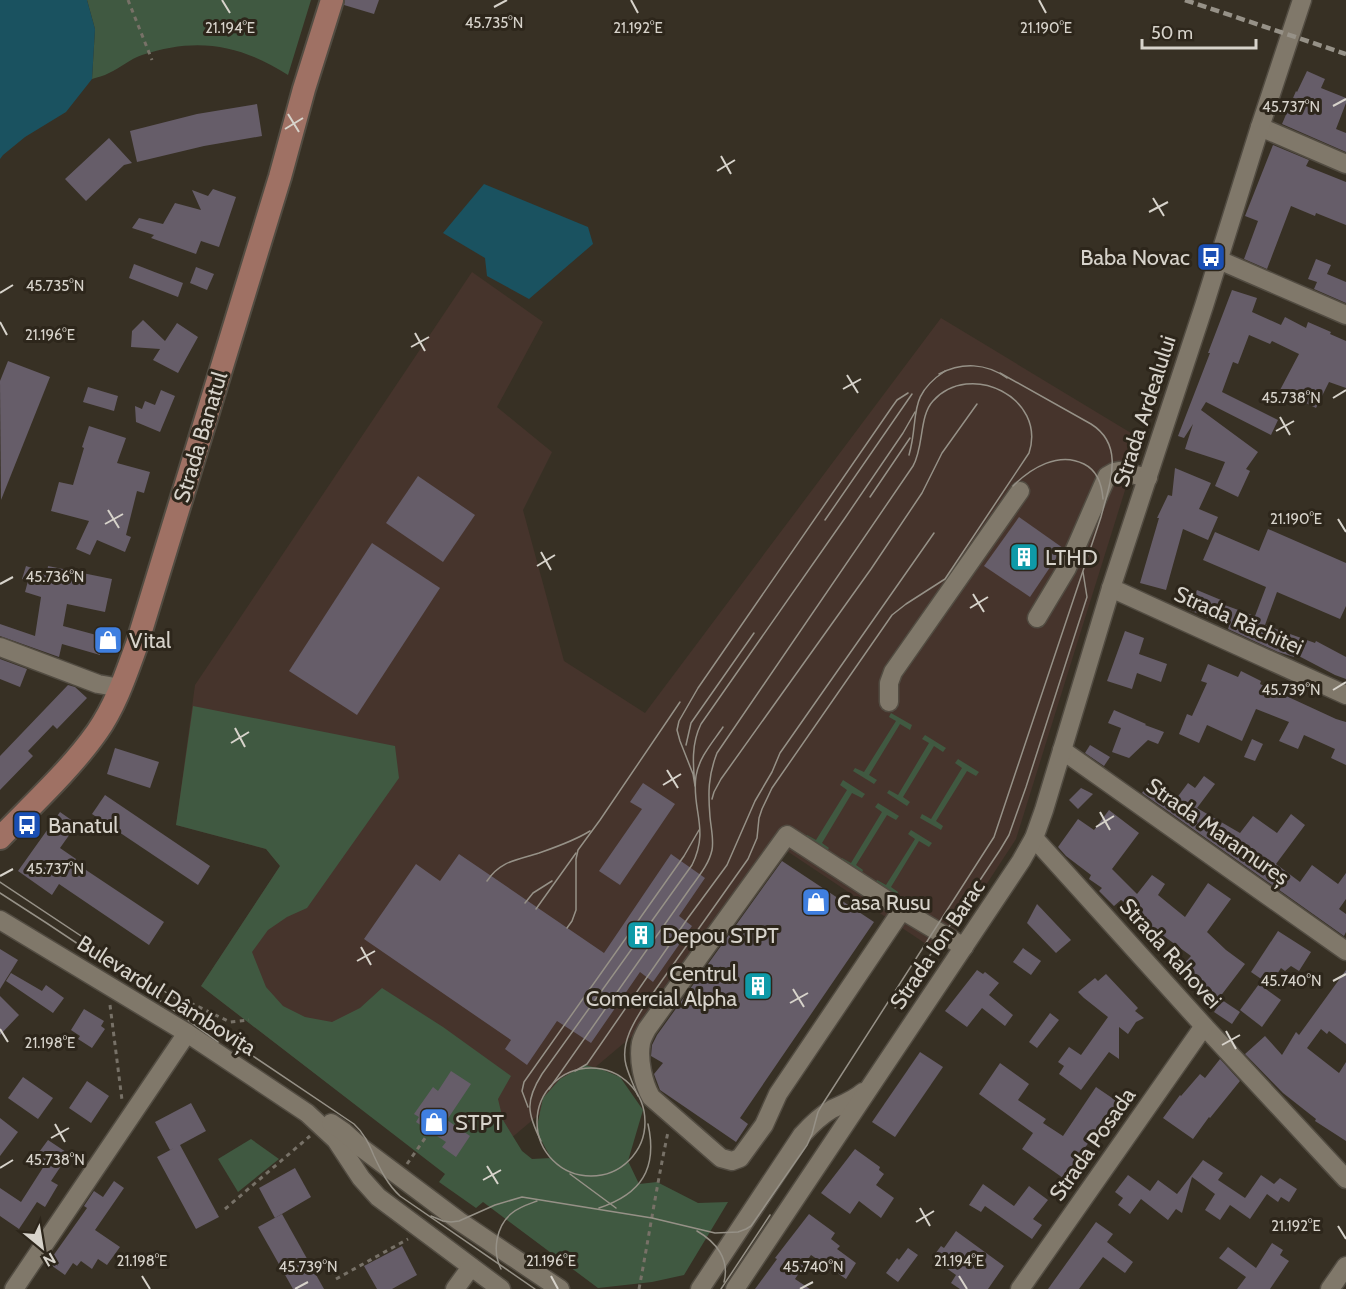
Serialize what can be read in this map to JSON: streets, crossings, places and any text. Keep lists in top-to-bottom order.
{
  "streets": {
    "main road": ["Strada Banatul"],
    "street": [
      "Strada Ardealului",
      "Strada Răchitei",
      "Strada Maramureș",
      "Strada Ion Barac",
      "Strada Rahovei",
      "Bulevardul Dâmbovița",
      "Strada Posada"
    ]
  },
  "crossings": [
    ["Strada Ardealului", "Strada Răchitei"],
    ["Strada Ardealului", "Strada Maramureș"],
    ["Strada Ardealului", "Strada Ion Barac"],
    ["Strada Ardealului", "Strada Rahovei"],
    ["Strada Ion Barac", "Strada Rahovei"],
    ["Strada Rahovei", "Strada Posada"]
  ],
  "places": {
    "bus stop": ["Baba Novac", "Banatul"],
    "building": ["LTHD", "Depou STPT", "Centrul Comercial Alpha"],
    "shop": ["Vital", "Casa Rusu", "STPT"]
  },
  "scale_bar": "50 m",
  "north": "bottom right",
  "coordinates": [
    "45.735°N",
    "21.194°E",
    "21.192°E",
    "21.190°E",
    "45.737°N",
    "21.196°E",
    "45.738°N",
    "45.736°N",
    "45.739°N",
    "45.740°N",
    "21.198°E"
  ]
}
